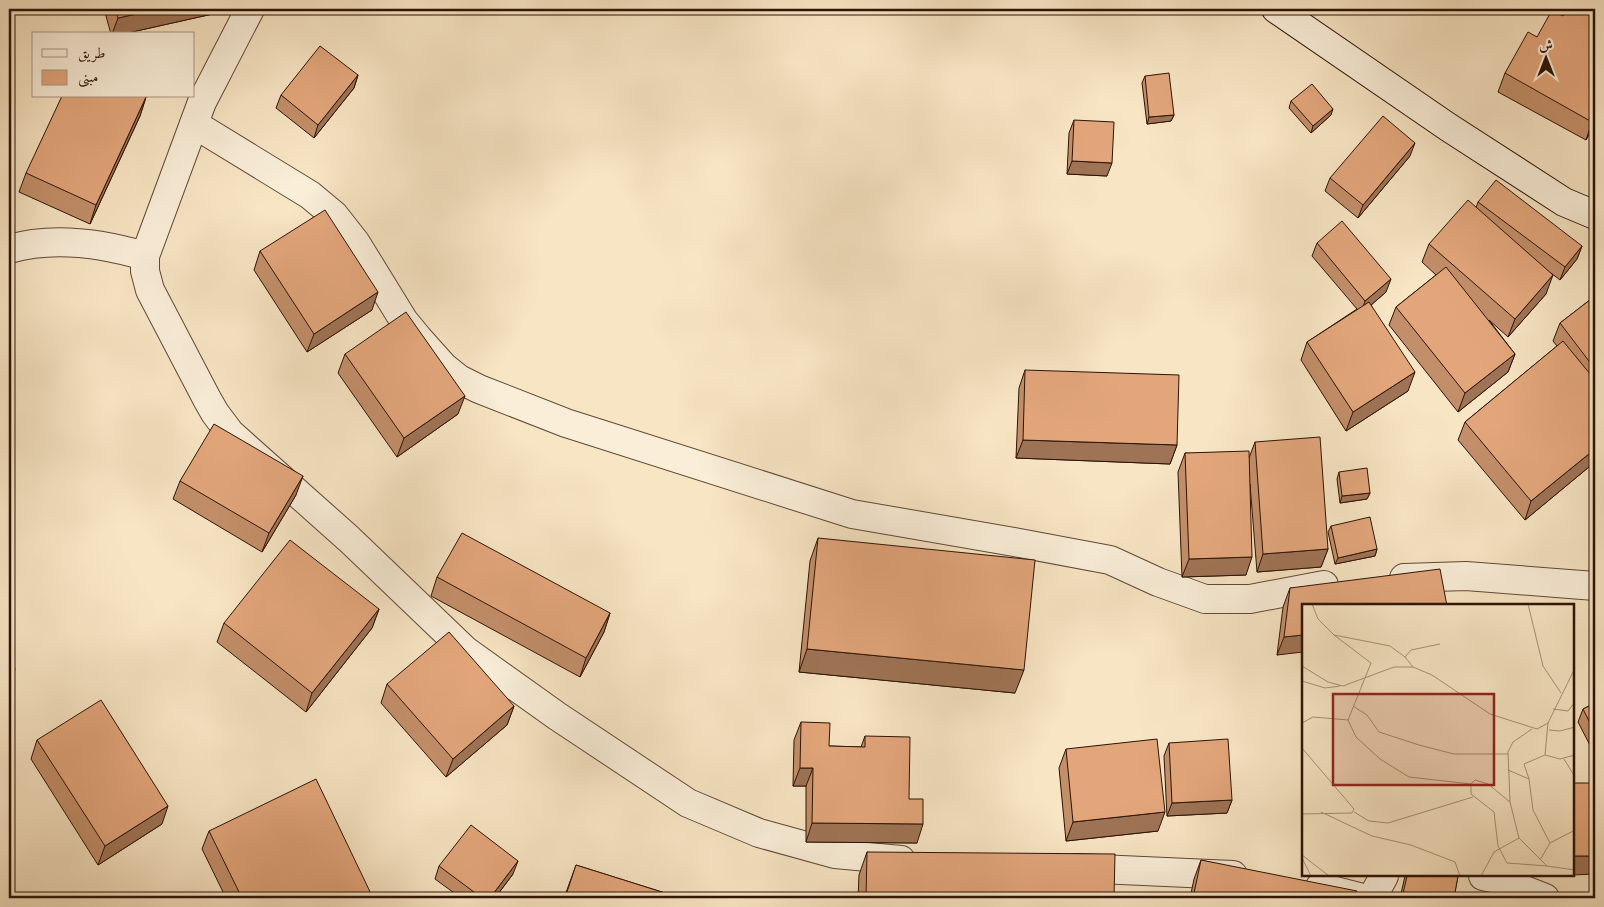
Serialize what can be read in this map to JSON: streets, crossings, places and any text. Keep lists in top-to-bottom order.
{
  "legend": ["طريق", "مبنى"],
  "north": "top"
}
